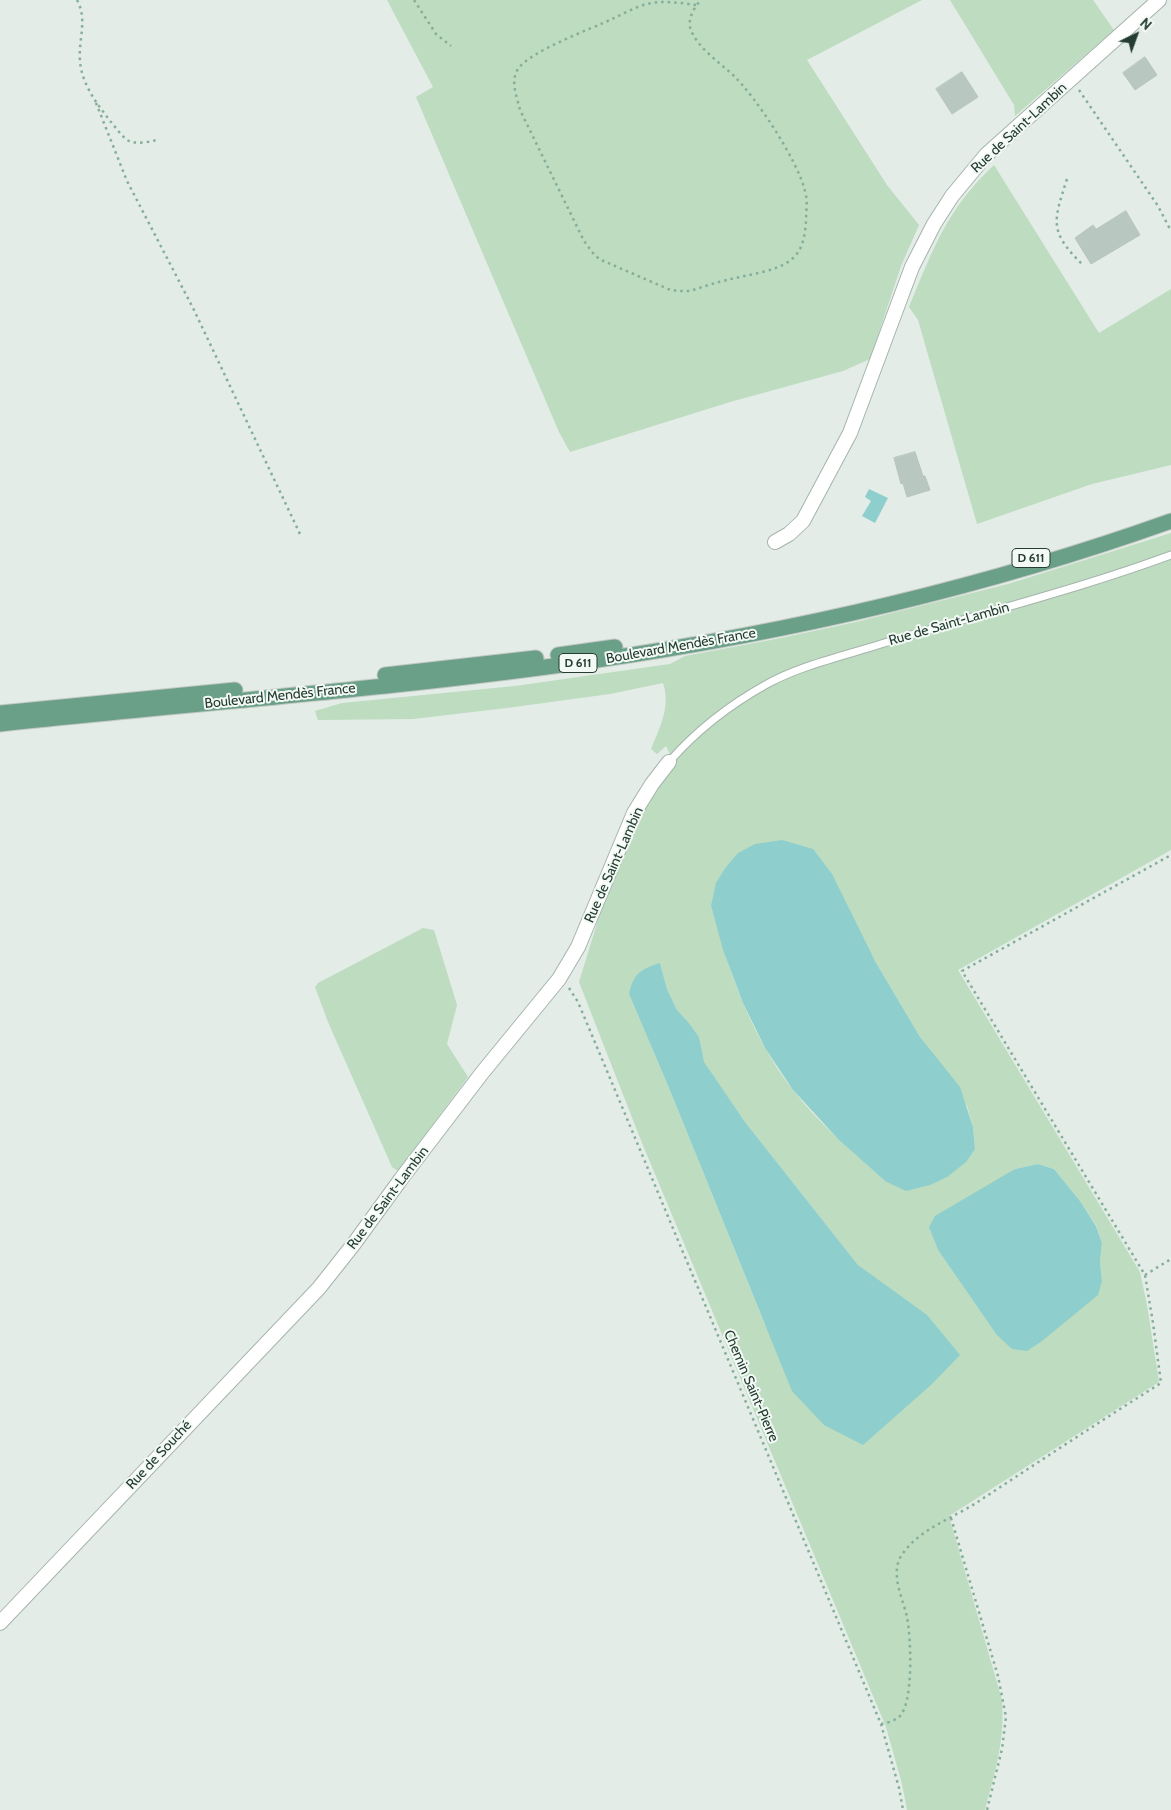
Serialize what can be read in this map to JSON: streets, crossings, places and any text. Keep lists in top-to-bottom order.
{
  "streets": {
    "main road": ["D 611", "Boulevard Mendès France"],
    "street": ["Rue de Saint-Lambin", "Rue de Souché"],
    "path": ["Chemin Saint-Pierre"]
  },
  "crossings": [
    ["Rue de Saint-Lambin", "Chemin Saint-Pierre"],
    ["Rue de Saint-Lambin", "Rue de Souché"]
  ],
  "north": "top right"
}
